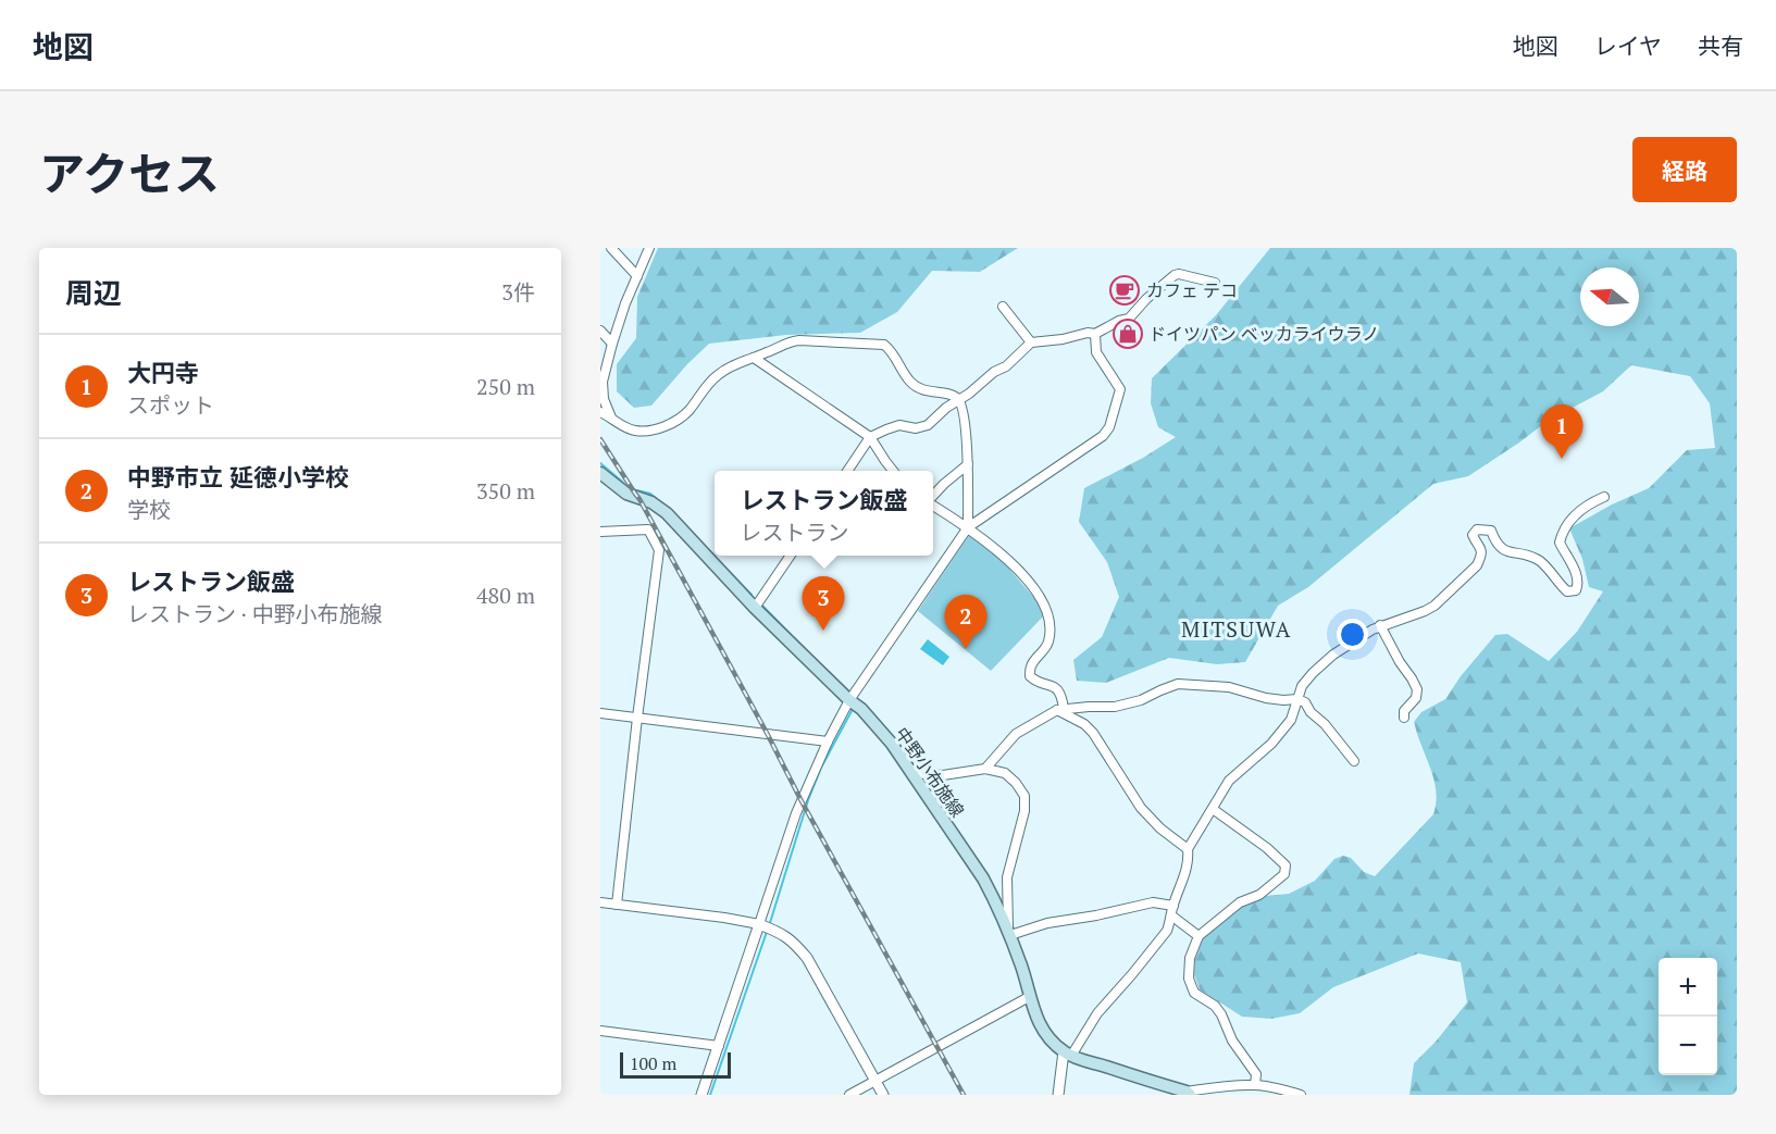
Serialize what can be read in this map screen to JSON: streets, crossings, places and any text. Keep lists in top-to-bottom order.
{
  "streets": {
    "main road": ["中野小布施線"]
  },
  "districts": ["MITSUWA"],
  "places": {
    "cafe": ["カフェ テコ"],
    "shop": ["ドイツパン ベッカライウラノ"]
  },
  "scale_bar": "100 m",
  "north": "left",
  "page": {
    "header": "地図",
    "nav": ["地図", "レイヤ", "共有"],
    "title": "アクセス",
    "buttons": "経路",
    "heading": ["周辺", "3件"],
    "list": [
      {
        "mark": "1",
        "name": "大円寺",
        "note": "スポット",
        "value": "250 m"
      },
      {
        "mark": "2",
        "name": "中野市立 延徳小学校",
        "note": "学校",
        "value": "350 m"
      },
      {
        "mark": "3",
        "name": "レストラン飯盛",
        "note": "レストラン · 中野小布施線",
        "value": "480 m"
      }
    ],
    "pins": ["1", "3", "2"],
    "popup": ["レストラン飯盛", "レストラン"],
    "map_buttons": ["+", "−"],
    "scale": "100 m"
  }
}
